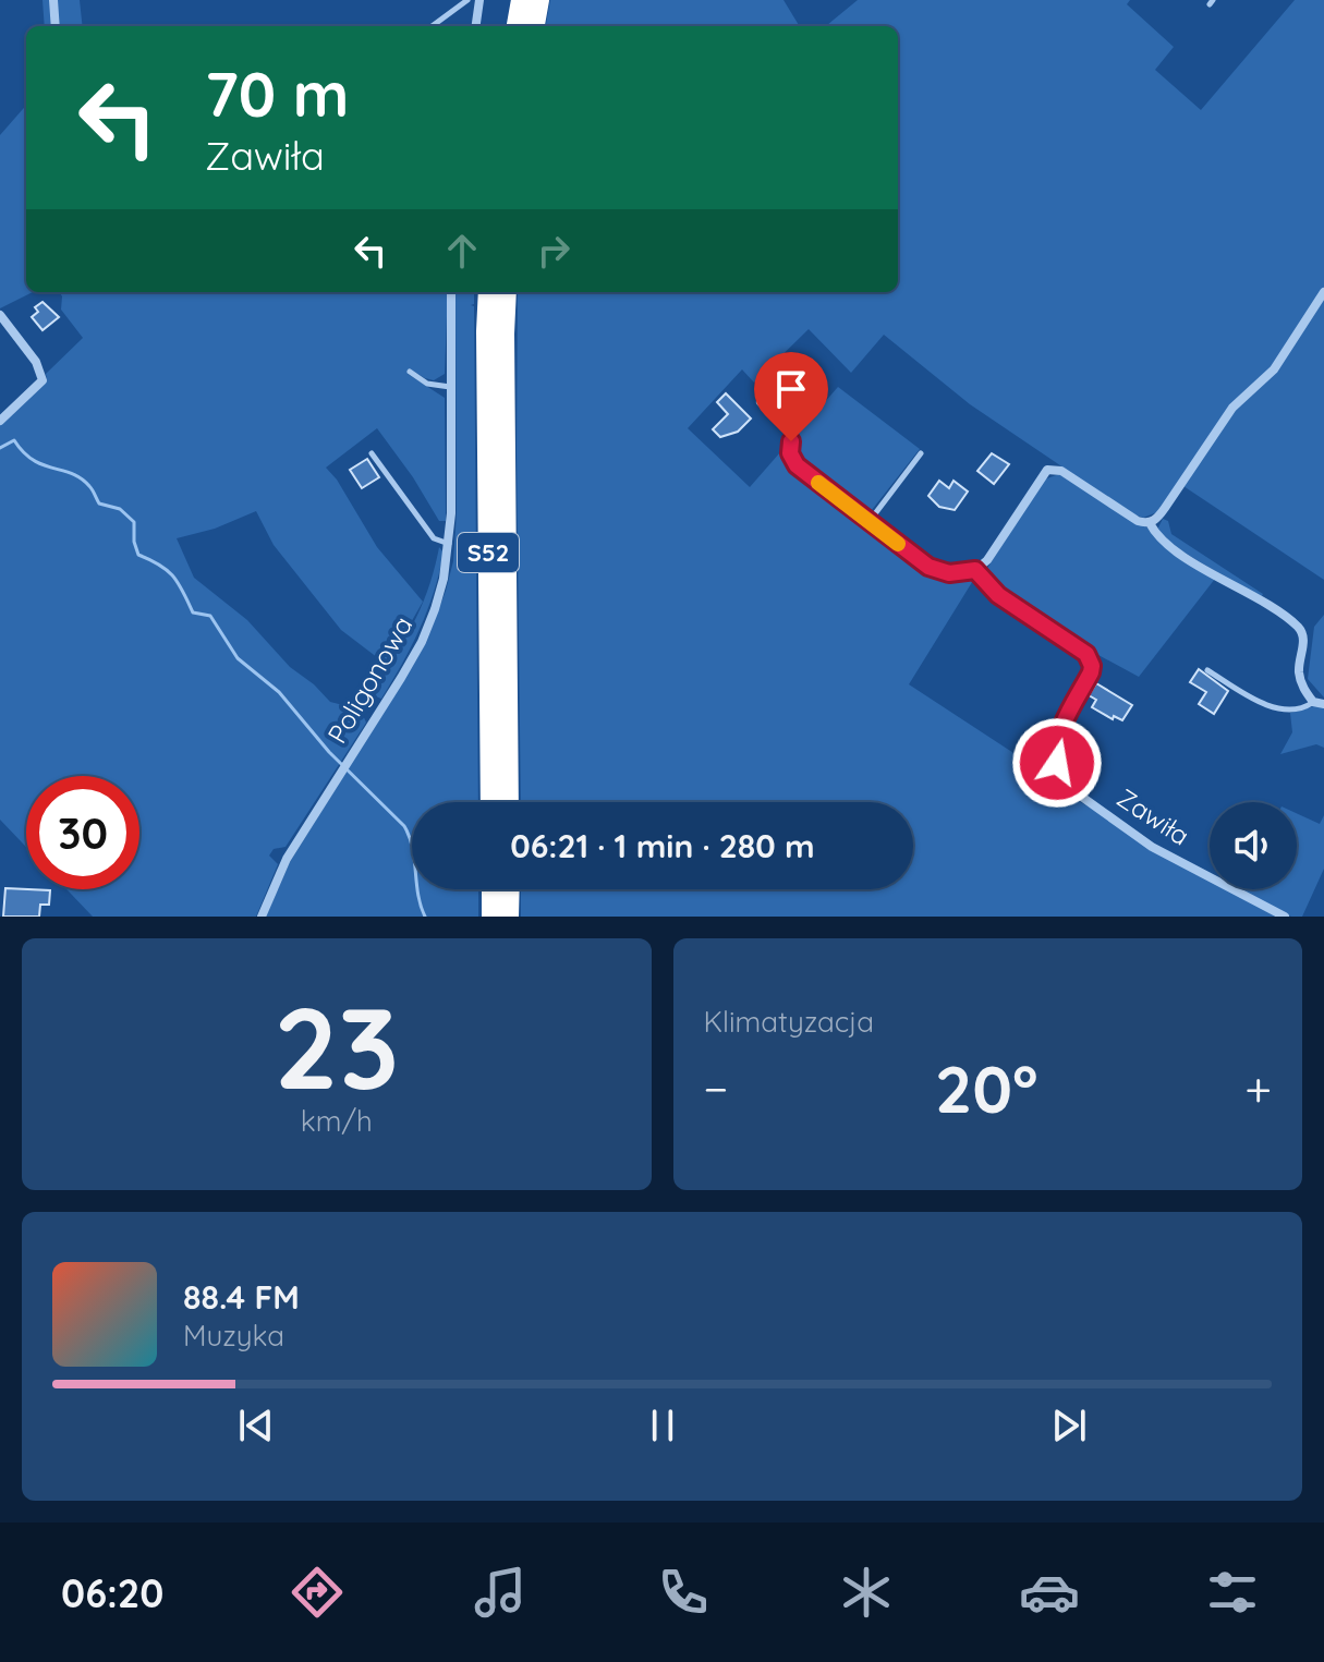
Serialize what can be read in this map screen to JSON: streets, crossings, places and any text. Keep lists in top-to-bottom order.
{
  "streets": {
    "highway": ["S52"],
    "street": ["Poligonowa", "Zawiła"]
  },
  "page": {
    "turn": ["70 m", "Zawiła"],
    "limit": "30",
    "trip": "06:21 · 1 min · 280 m",
    "tile": [
      ["23", "km/h"],
      "Klimatyzacja"
    ],
    "heat": ["−", "20°", "+"],
    "song": ["88.4 FM", "Muzyka"],
    "tabs": "06:20"
  }
}
